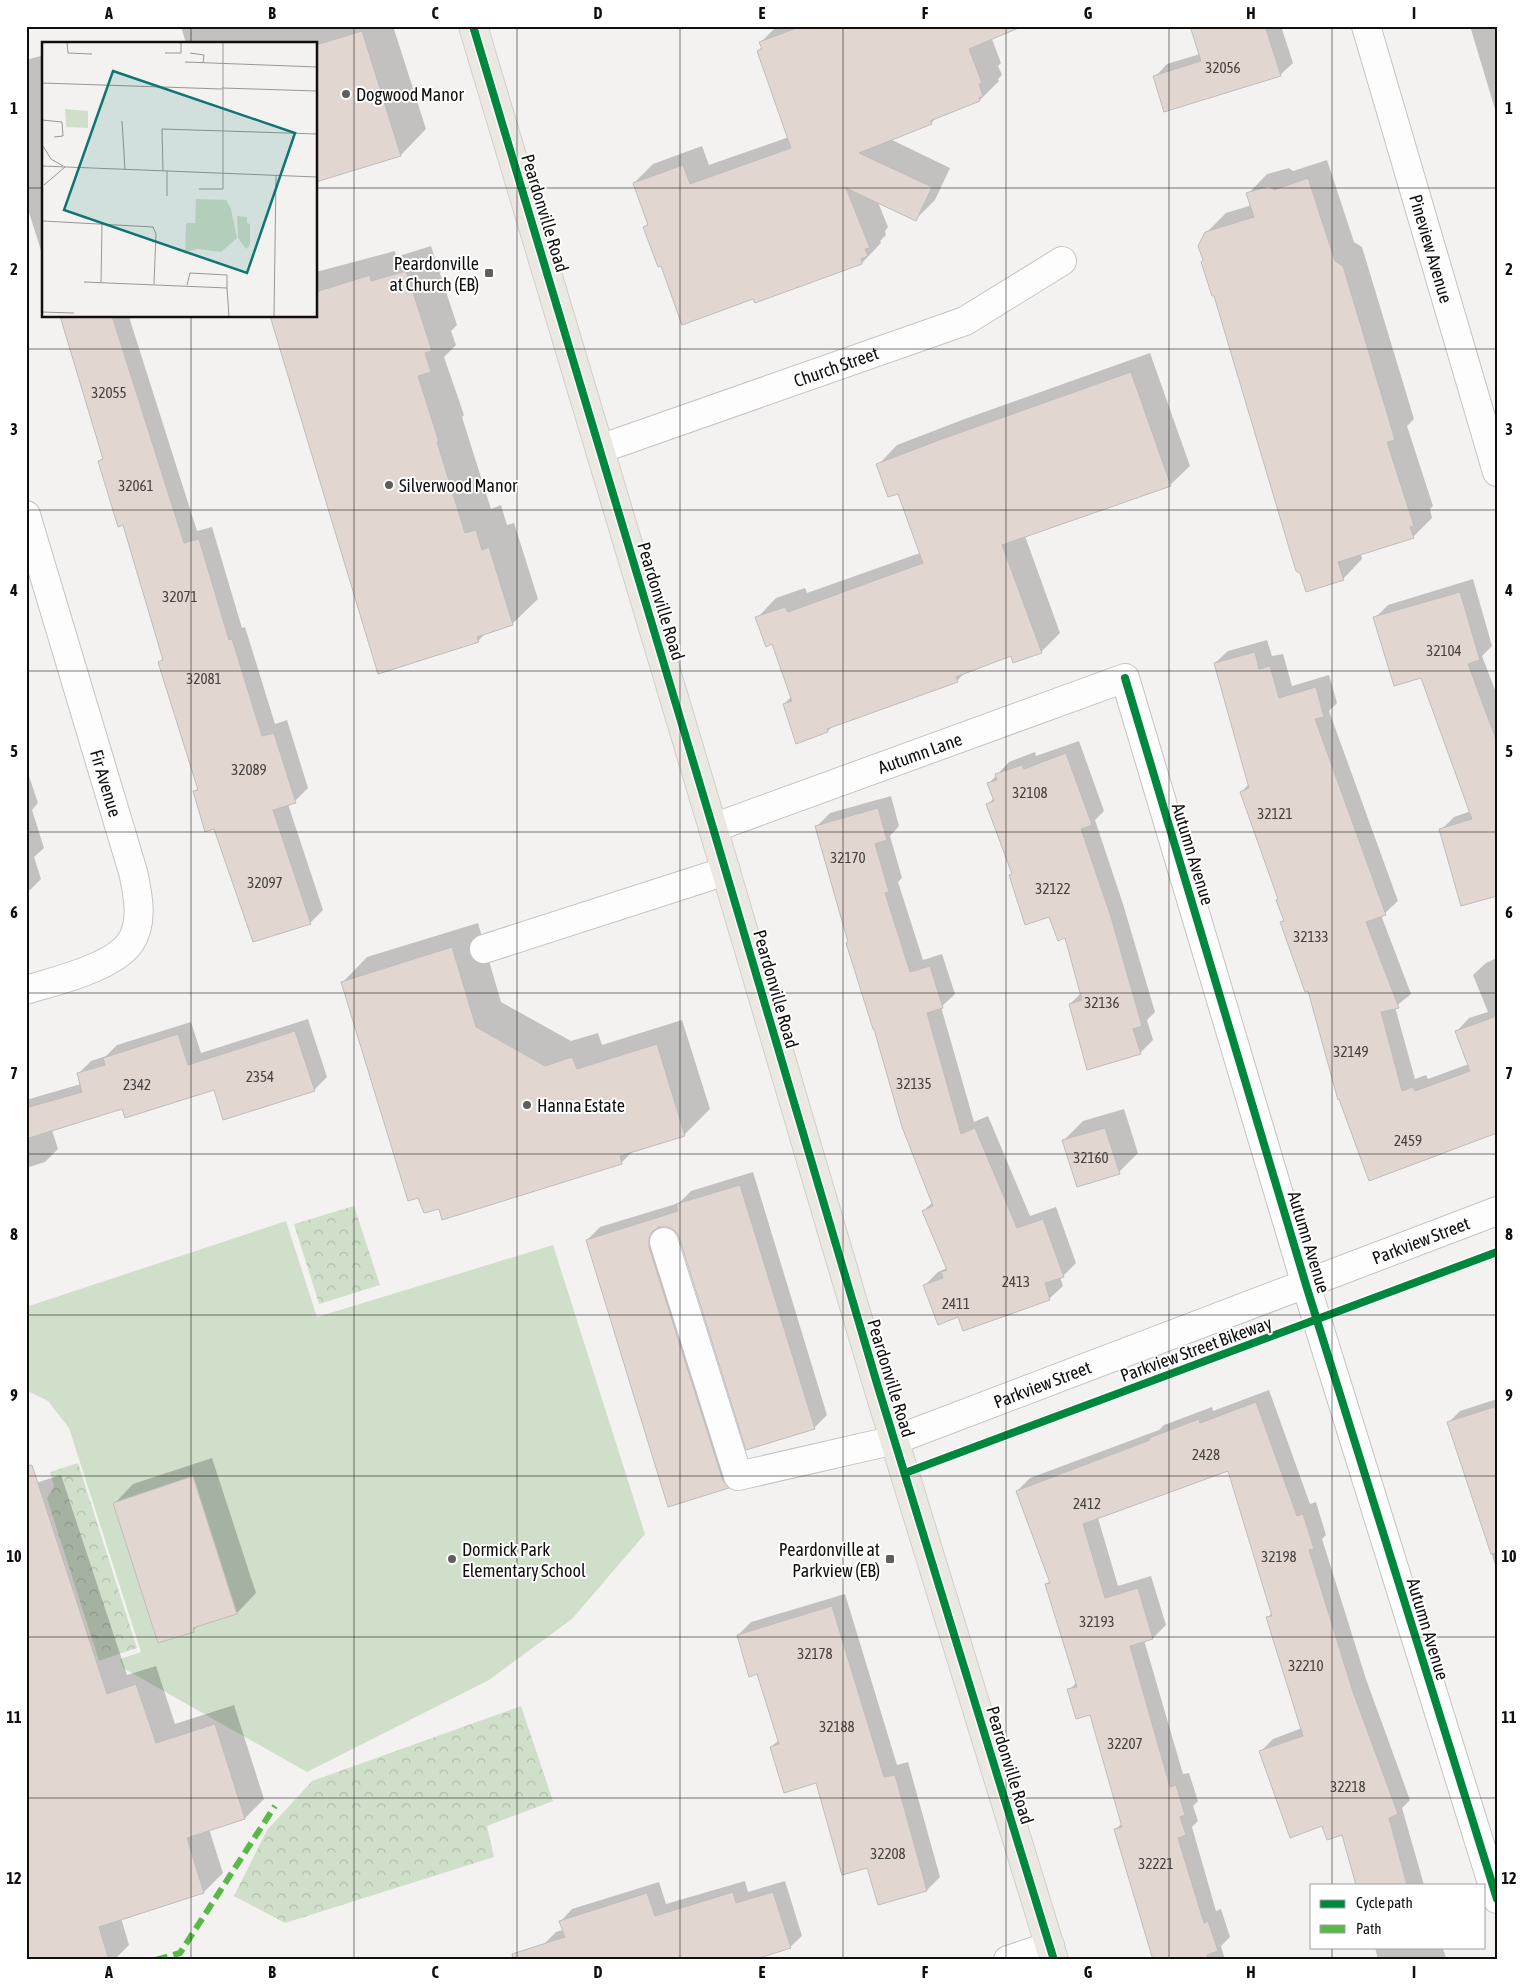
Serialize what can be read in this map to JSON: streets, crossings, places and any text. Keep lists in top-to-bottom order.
{
  "streets": {
    "main road": ["Peardonville Road"],
    "street": [
      "Pineview Avenue",
      "Church Street",
      "Autumn Lane",
      "Fir Avenue",
      "Autumn Avenue",
      "Parkview Street"
    ],
    "cycle path": ["Parkview Street Bikeway"]
  },
  "crossings": [
    ["Peardonville Road", "Church Street"],
    ["Peardonville Road", "Autumn Lane"],
    ["Peardonville Road", "Parkview Street"],
    ["Autumn Lane", "Autumn Avenue"],
    ["Autumn Avenue", "Parkview Street"]
  ],
  "places": {
    "other": [
      "Dogwood Manor",
      "Silverwood Manor",
      "Hanna Estate",
      "Dormick Park Elementary School"
    ],
    "transit": ["Peardonville at Church (EB)", "Peardonville at Parkview (EB)"]
  },
  "house_numbers": [
    "32056",
    "32055",
    "32061",
    "32071",
    "32104",
    "32081",
    "32089",
    "32108",
    "32121",
    "32170",
    "32097",
    "32122",
    "32133",
    "32136",
    "32149",
    "2354",
    "32135",
    "2342",
    "2459",
    "32160",
    "2413",
    "2411",
    "2428",
    "2412",
    "32198",
    "32193",
    "32178",
    "32210",
    "32188",
    "32207",
    "32218",
    "32208",
    "32221"
  ],
  "legend": ["Cycle path", "Path"],
  "grid": {
    "columns": [
      "A",
      "B",
      "C",
      "D",
      "E",
      "F",
      "G",
      "H",
      "I"
    ],
    "rows": [
      "1",
      "2",
      "3",
      "4",
      "5",
      "6",
      "7",
      "8",
      "9",
      "10",
      "11",
      "12"
    ]
  }
}
